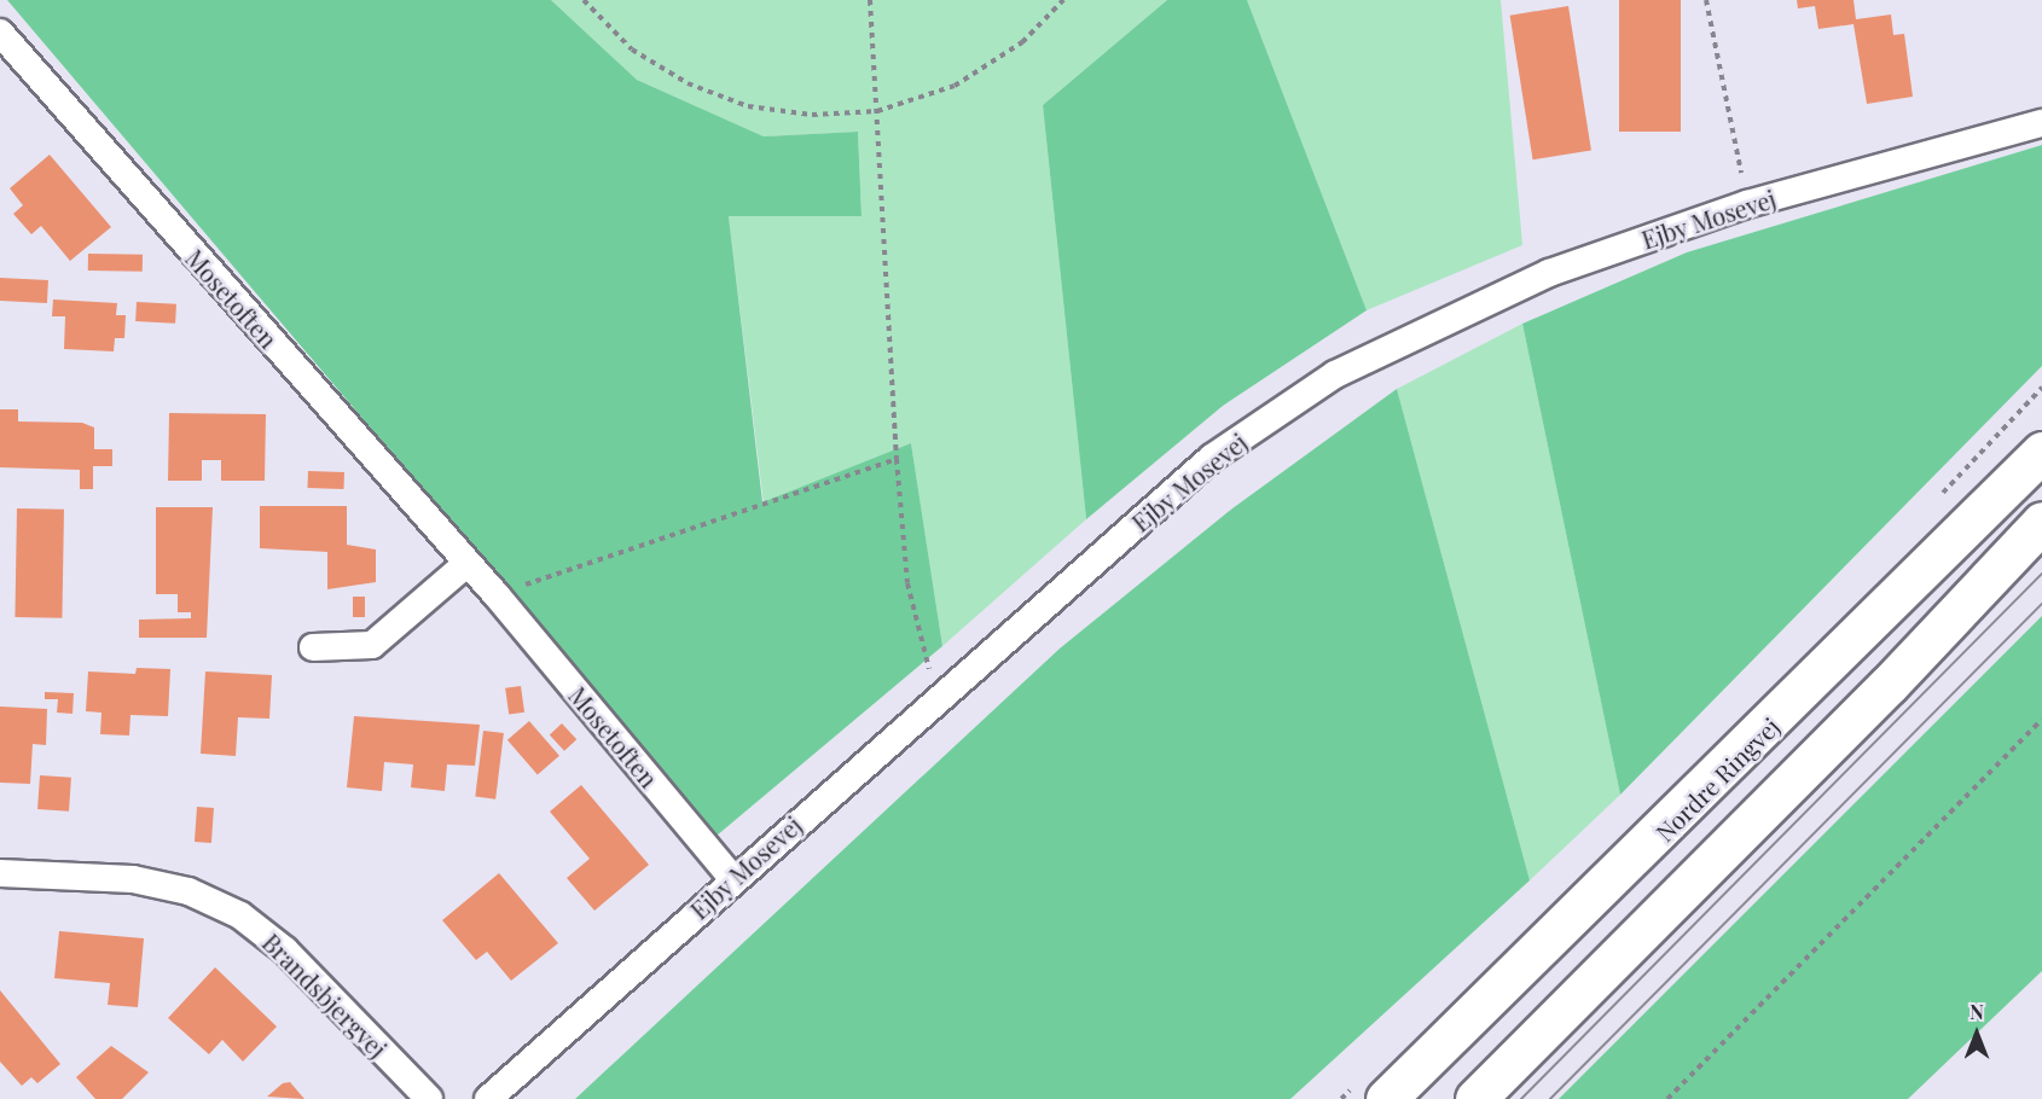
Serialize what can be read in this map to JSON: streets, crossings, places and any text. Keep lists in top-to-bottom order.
{
  "streets": {
    "main road": ["Nordre Ringvej"],
    "street": ["Ejby Mosevej", "Mosetoften", "Brandsbjergvej"]
  },
  "crossings": [
    ["Ejby Mosevej", "Mosetoften"]
  ],
  "north": "top"
}
